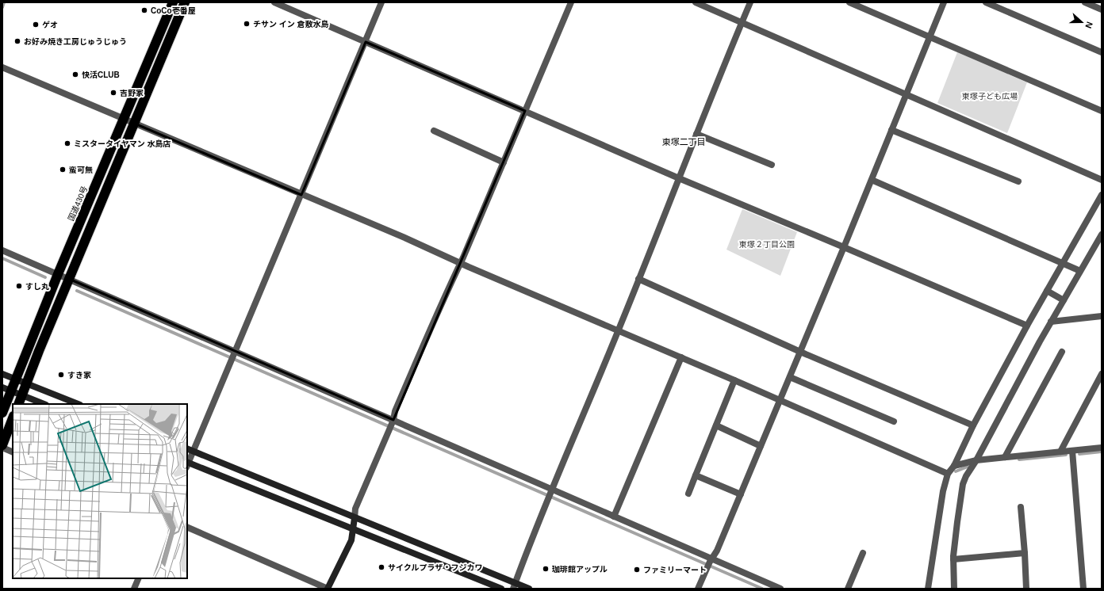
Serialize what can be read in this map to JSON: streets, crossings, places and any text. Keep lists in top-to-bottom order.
{
  "streets": {
    "highway": ["国道430号"]
  },
  "districts": ["東塚二丁目"],
  "parks": ["東塚子ども広場", "東塚２丁目公園"],
  "places": [
    "CoCo壱番屋",
    "チサン イン 倉敷水島",
    "ゲオ",
    "お好み焼き工房じゅうじゅう",
    "快活CLUB",
    "吉野家",
    "ミスタータイヤマン 水島店",
    "蛮可無",
    "すし丸",
    "すき家",
    "サイクルプラザ・フジカワ",
    "珈琲館アップル",
    "ファミリーマート"
  ],
  "north": "right"
}
